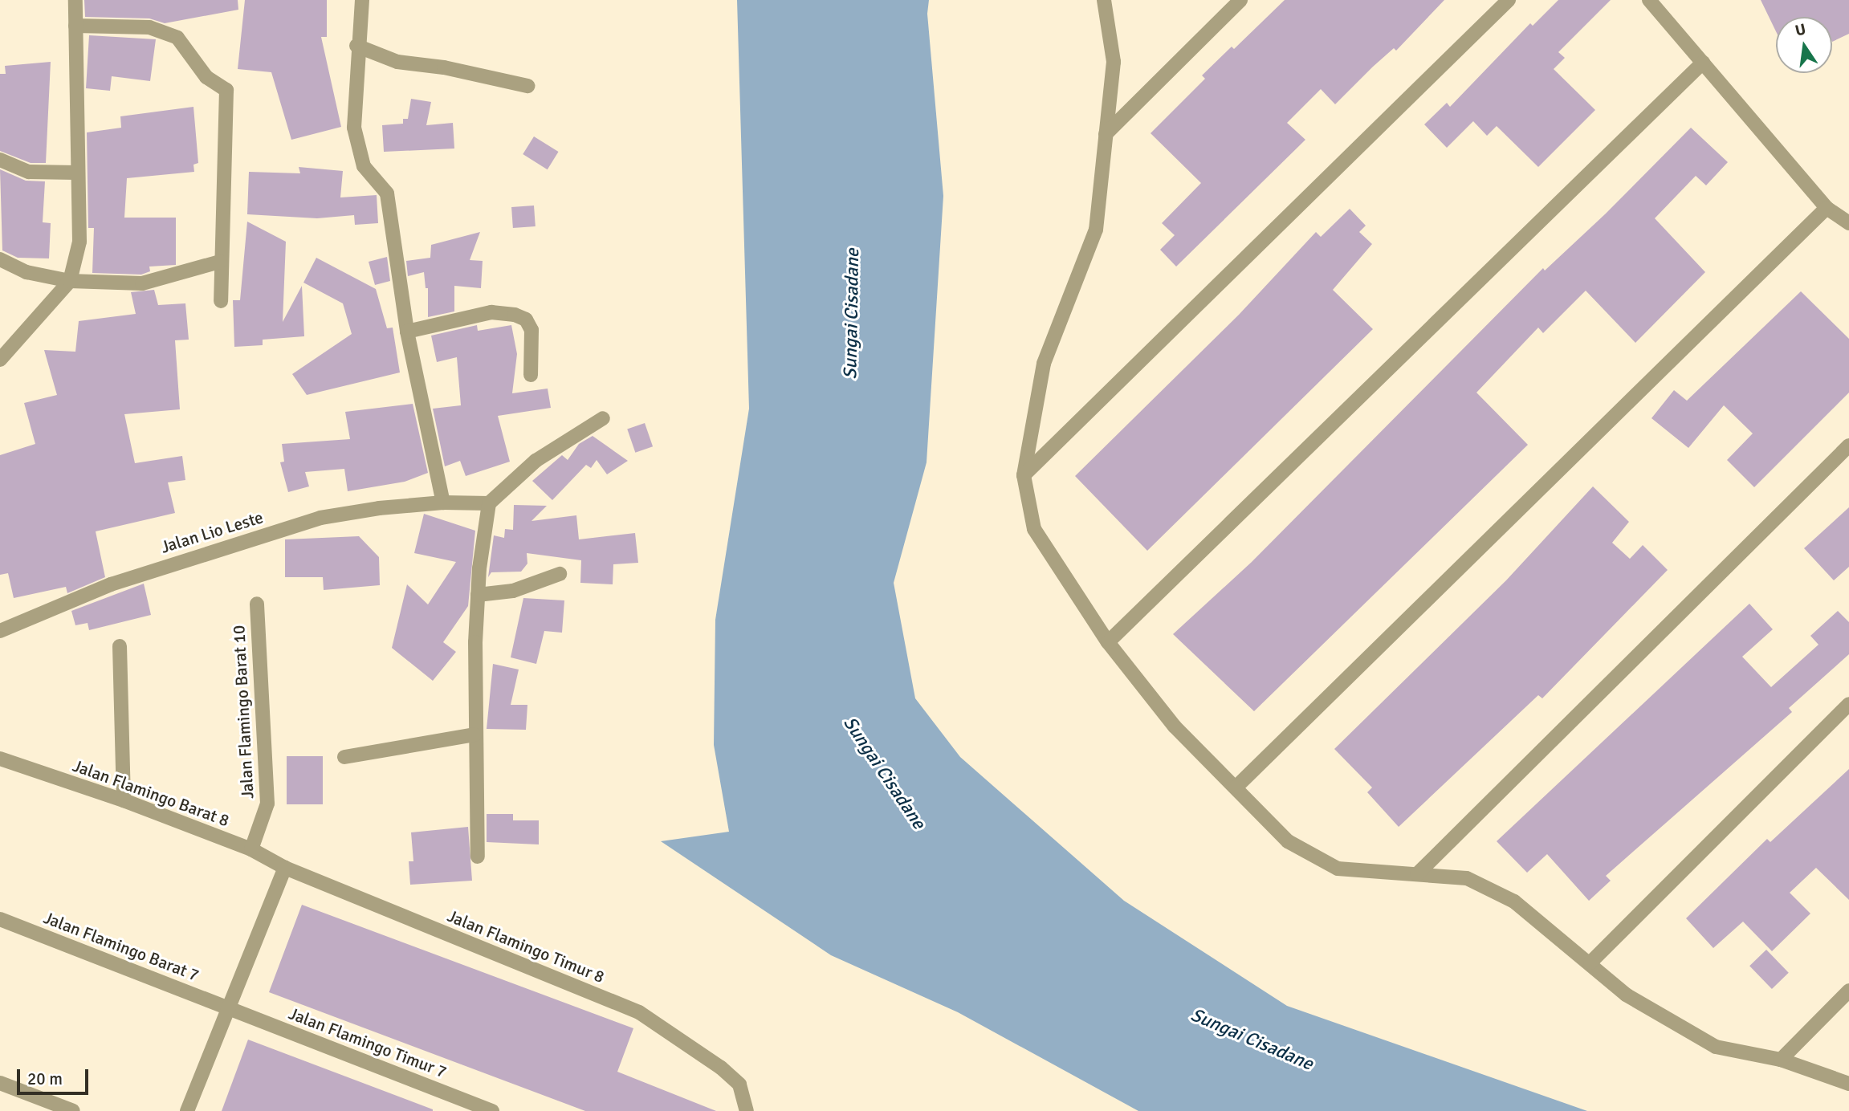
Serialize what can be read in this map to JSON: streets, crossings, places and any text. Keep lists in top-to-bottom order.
{
  "streets": {
    "street": [
      "Jalan Lio Leste",
      "Jalan Flamingo Barat 10",
      "Jalan Flamingo Barat 8",
      "Jalan Flamingo Barat 7",
      "Jalan Flamingo Timur 8",
      "Jalan Flamingo Timur 7"
    ]
  },
  "crossings": [
    ["Jalan Flamingo Barat 10", "Jalan Flamingo Barat 8"],
    ["Jalan Flamingo Barat 8", "Jalan Flamingo Timur 8"],
    ["Jalan Flamingo Barat 7", "Jalan Flamingo Timur 7"]
  ],
  "water": ["Sungai Cisadane"],
  "scale_bar": "20 m",
  "north": "top"
}
